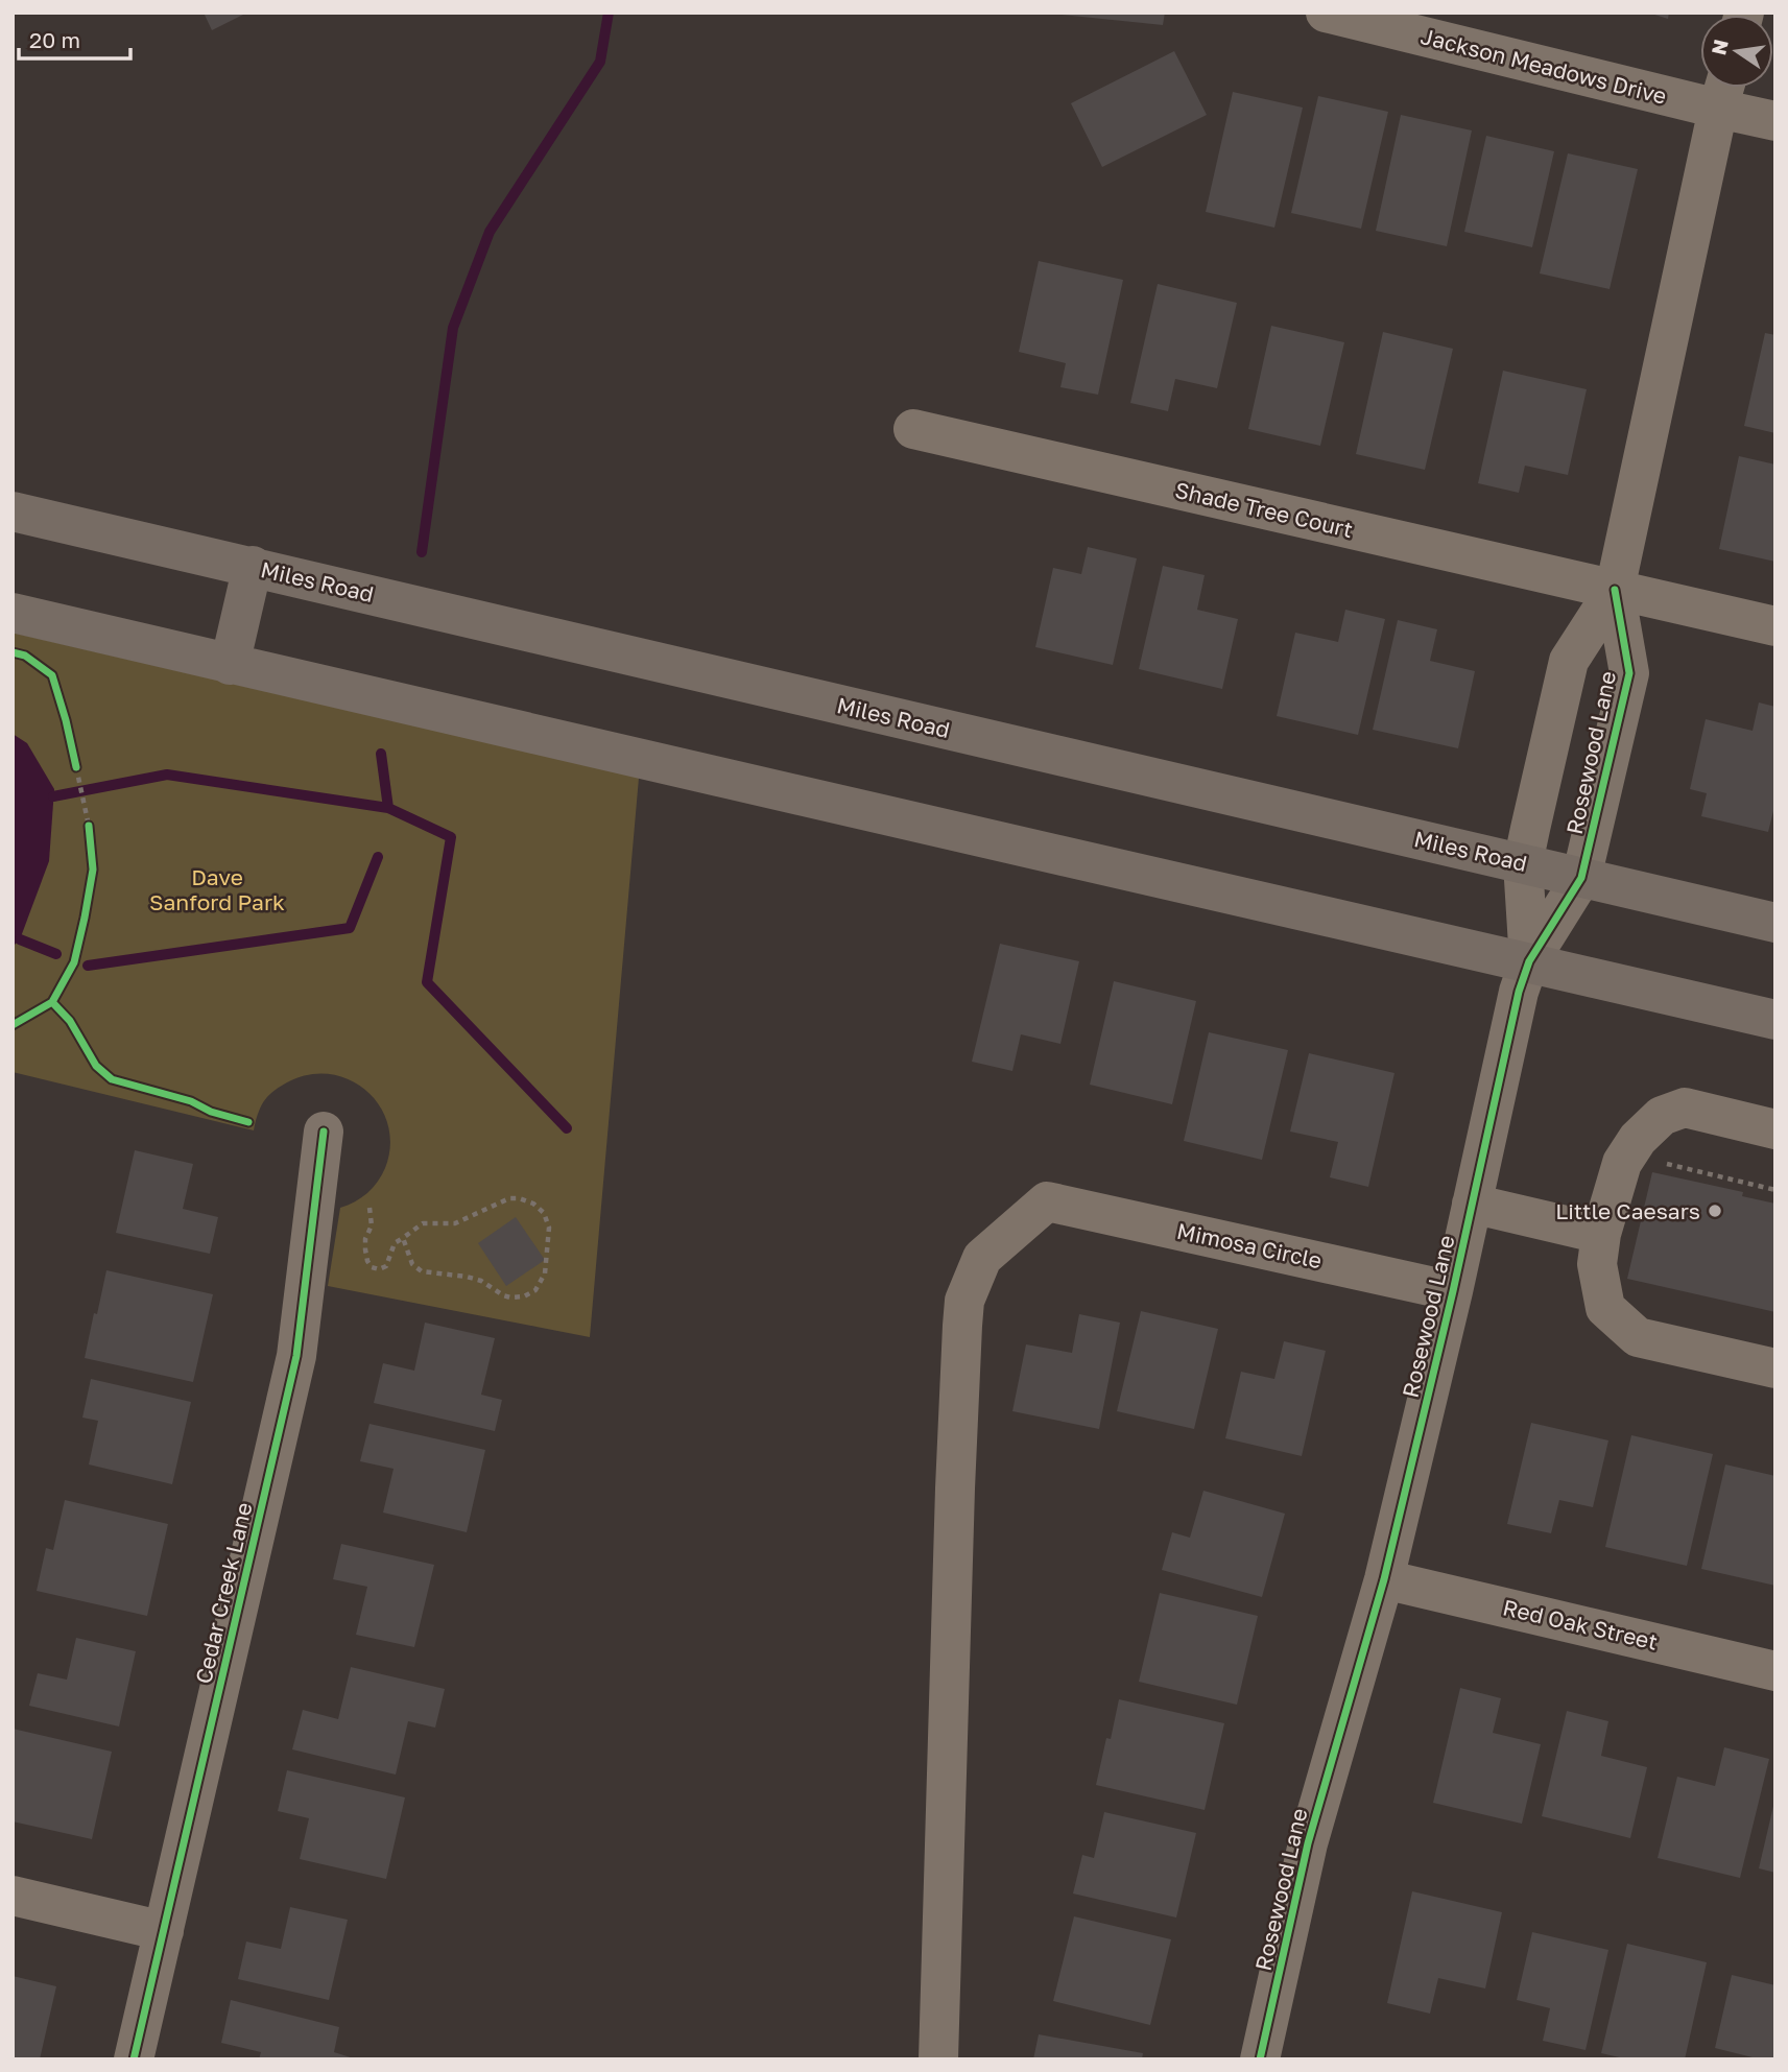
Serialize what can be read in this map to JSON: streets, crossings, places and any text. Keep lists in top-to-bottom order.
{
  "streets": {
    "main road": ["Miles Road"],
    "street": [
      "Jackson Meadows Drive",
      "Shade Tree Court",
      "Rosewood Lane",
      "Mimosa Circle",
      "Cedar Creek Lane",
      "Red Oak Street"
    ]
  },
  "crossings": [
    ["Jackson Meadows Drive", "Rosewood Lane"],
    ["Shade Tree Court", "Rosewood Lane"],
    ["Miles Road", "Rosewood Lane"],
    ["Rosewood Lane", "Mimosa Circle"],
    ["Rosewood Lane", "Red Oak Street"]
  ],
  "parks": ["Dave Sanford Park"],
  "places": ["Little Caesars"],
  "scale_bar": "20 m",
  "north": "left"
}
